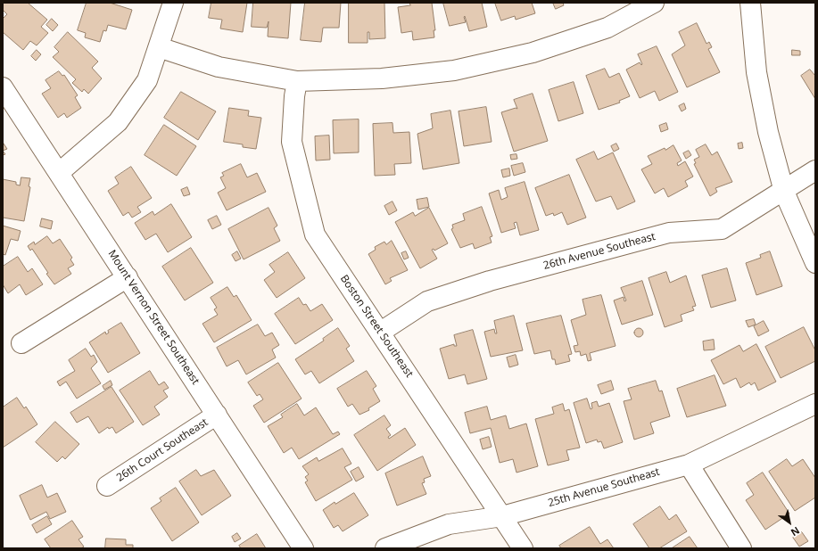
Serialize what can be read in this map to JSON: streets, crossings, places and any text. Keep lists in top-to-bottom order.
{
  "streets": {
    "street": [
      "26th Avenue Southeast",
      "Mount Vernon Street Southeast",
      "Boston Street Southeast",
      "26th Court Southeast",
      "25th Avenue Southeast"
    ]
  },
  "crossings": [
    ["26th Avenue Southeast", "Boston Street Southeast"],
    ["Mount Vernon Street Southeast", "26th Court Southeast"],
    ["Boston Street Southeast", "25th Avenue Southeast"]
  ],
  "north": "bottom right"
}
